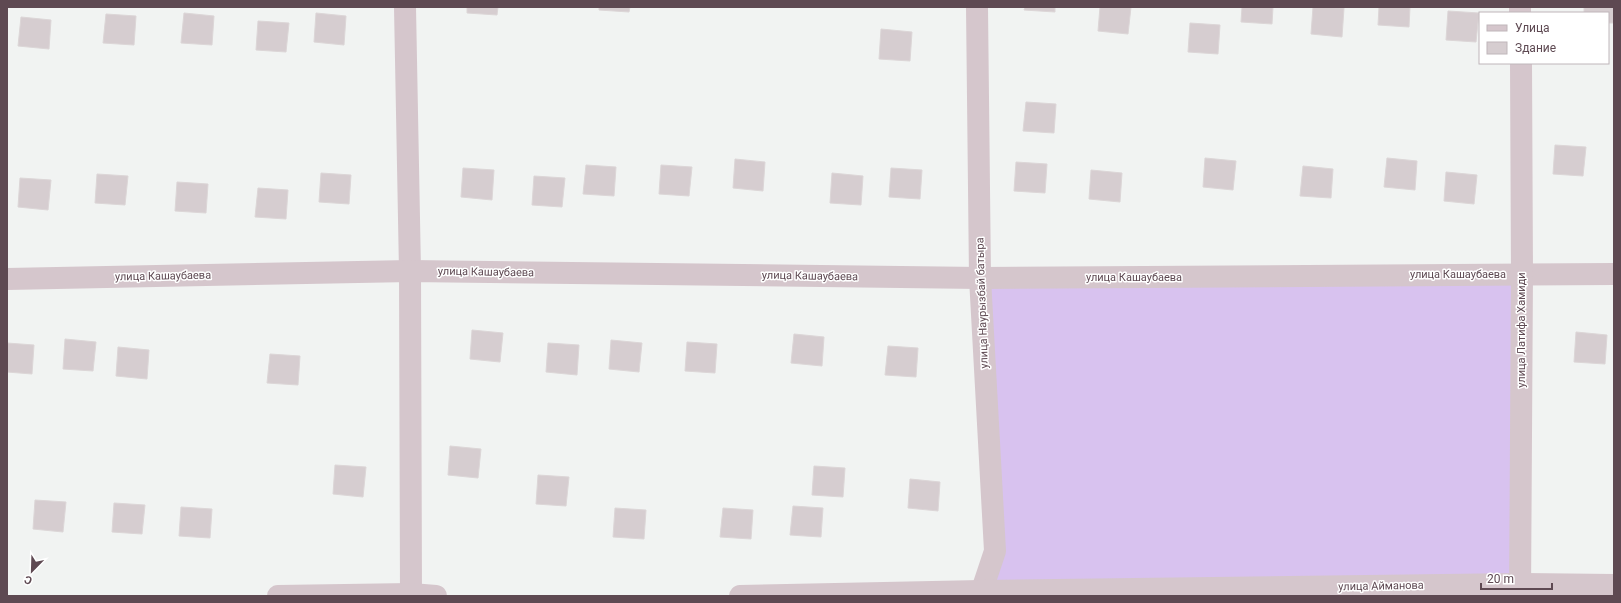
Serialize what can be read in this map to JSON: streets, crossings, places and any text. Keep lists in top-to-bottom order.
{
  "streets": {
    "street": [
      "улица Кашаубаева",
      "улица Наурызбай батыра",
      "улица Латифа Хамиди",
      "улица Айманова"
    ]
  },
  "crossings": [
    ["улица Кашаубаева", "улица Наурызбай батыра"],
    ["улица Кашаубаева", "улица Латифа Хамиди"],
    ["улица Наурызбай батыра", "улица Айманова"],
    ["улица Латифа Хамиди", "улица Айманова"]
  ],
  "legend": ["Улица", "Здание"],
  "scale_bar": "20 m",
  "north": "bottom left"
}
